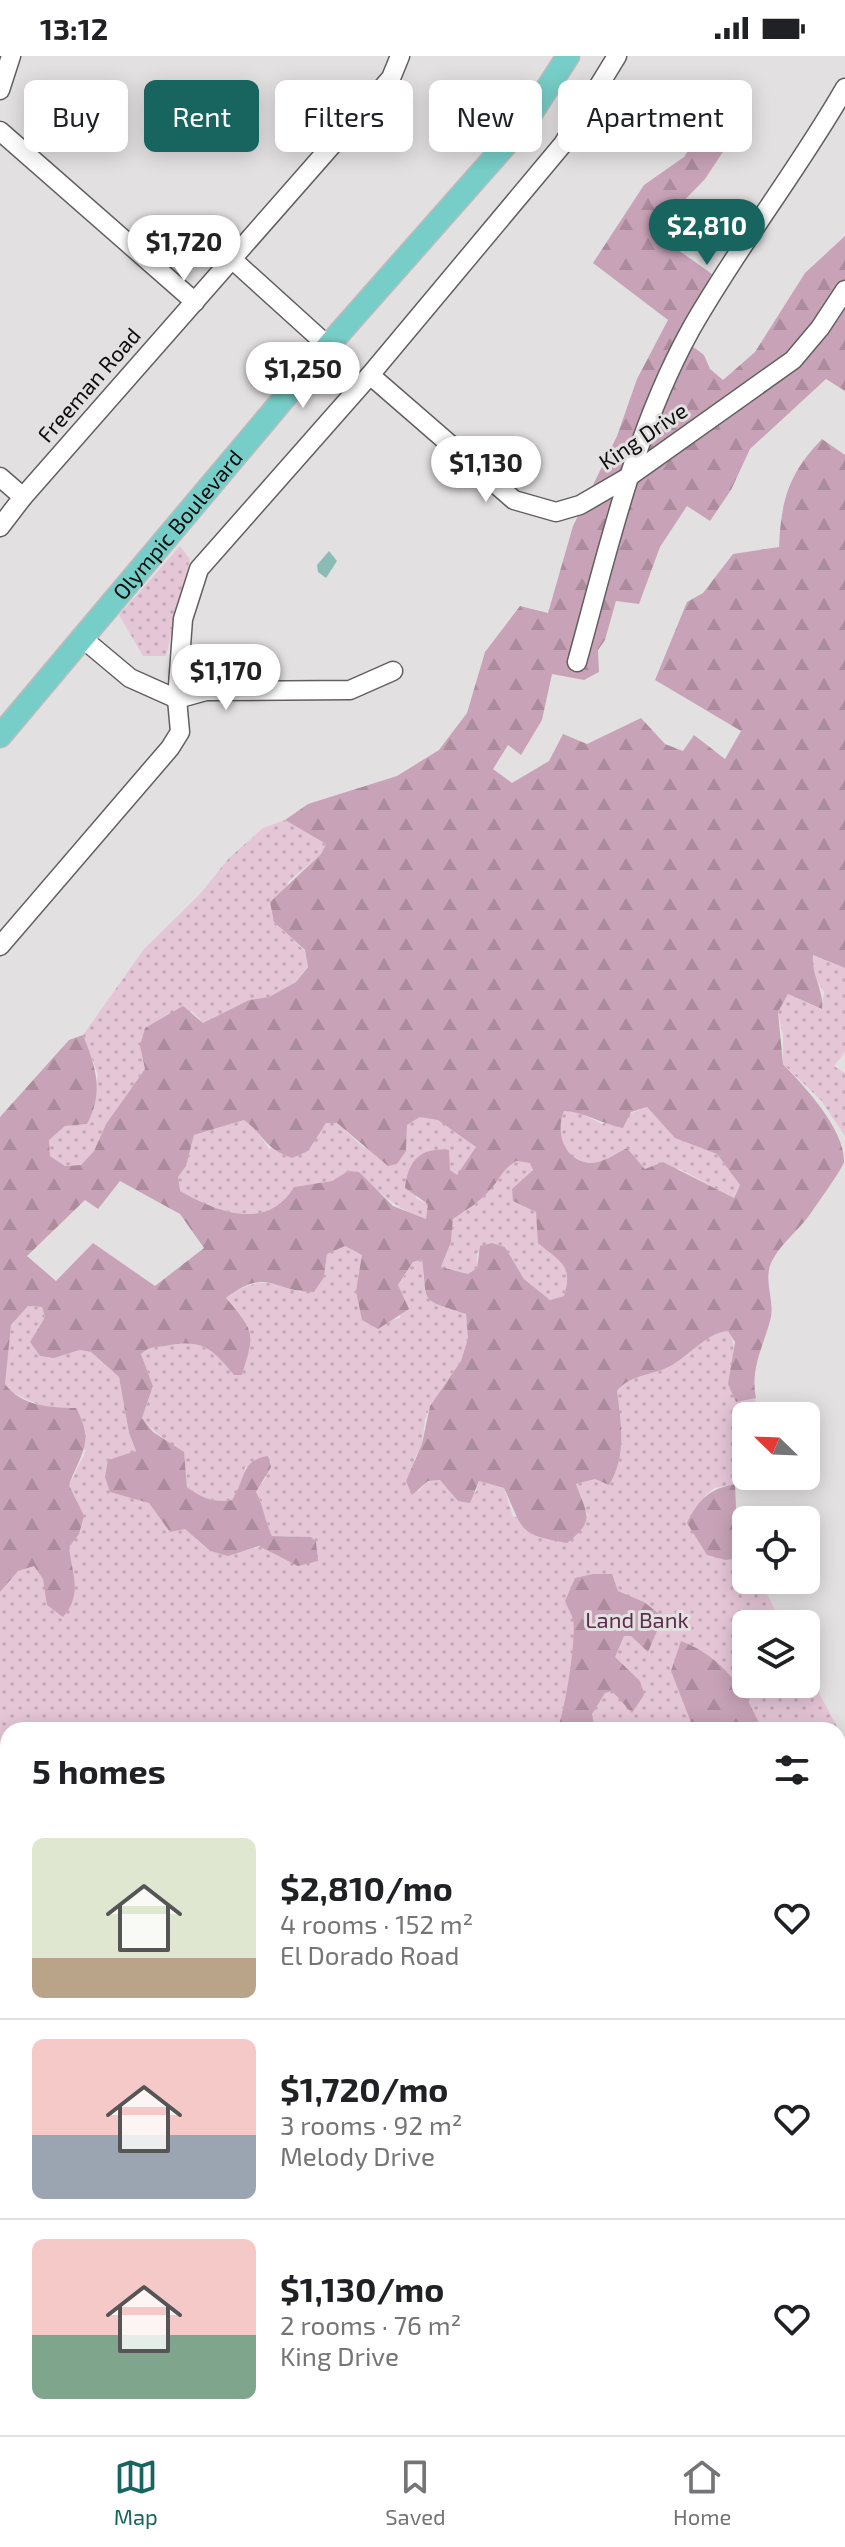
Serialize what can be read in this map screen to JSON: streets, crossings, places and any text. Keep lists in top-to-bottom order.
{
  "streets": {
    "main road": ["Olympic Boulevard"],
    "street": ["Freeman Road", "King Drive"]
  },
  "parks": ["Land Bank"],
  "north": "top left",
  "page": {
    "status": "13:12",
    "chip": [
      "Buy",
      "Rent",
      "Filters",
      "New",
      "Apartment"
    ],
    "price": [
      "$2,810",
      "$1,720",
      "$1,250",
      "$1,130",
      "$1,170"
    ],
    "heading": "5 homes",
    "list": [
      {
        "name": "$2,810/mo",
        "note": "4 rooms · 152 m² · El Dorado Road"
      },
      {
        "name": "$1,720/mo",
        "note": "3 rooms · 92 m² · Melody Drive"
      },
      {
        "name": "$1,130/mo",
        "note": "2 rooms · 76 m² · King Drive"
      }
    ],
    "tabs": ["Map", "Saved", "Home"]
  }
}
